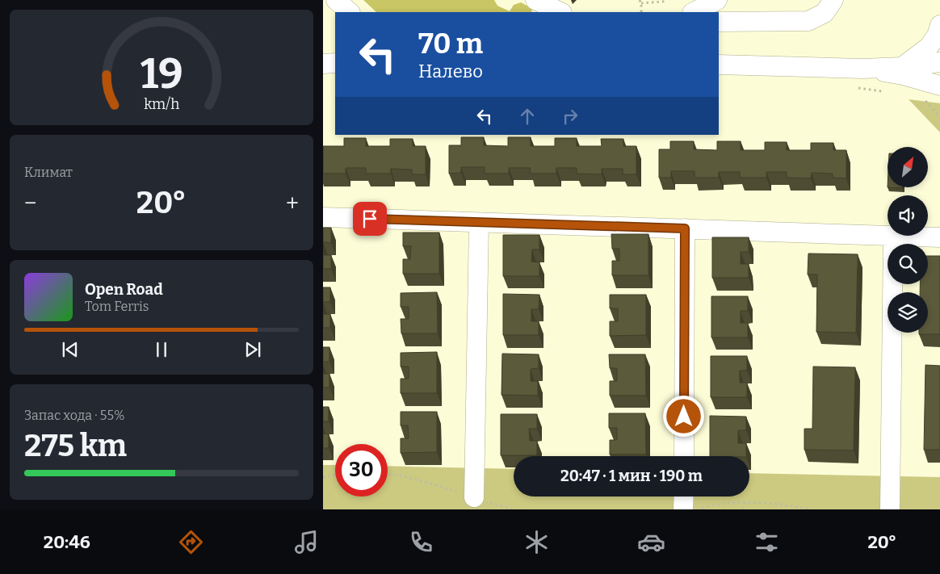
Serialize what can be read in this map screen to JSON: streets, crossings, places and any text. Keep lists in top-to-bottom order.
{
  "north": "top right",
  "page": {
    "turn": ["70 m", "Налево"],
    "tile": [
      "Климат",
      ["Запас хода · 55%", "275 km"]
    ],
    "heat": ["−", "20°", "+"],
    "song": ["Open Road", "Tom Ferris"],
    "limit": "30",
    "trip": "20:47 · 1 мин · 190 m",
    "tabs": ["20:46", "20°"],
    "gauge": ["19", "km/h"]
  }
}
